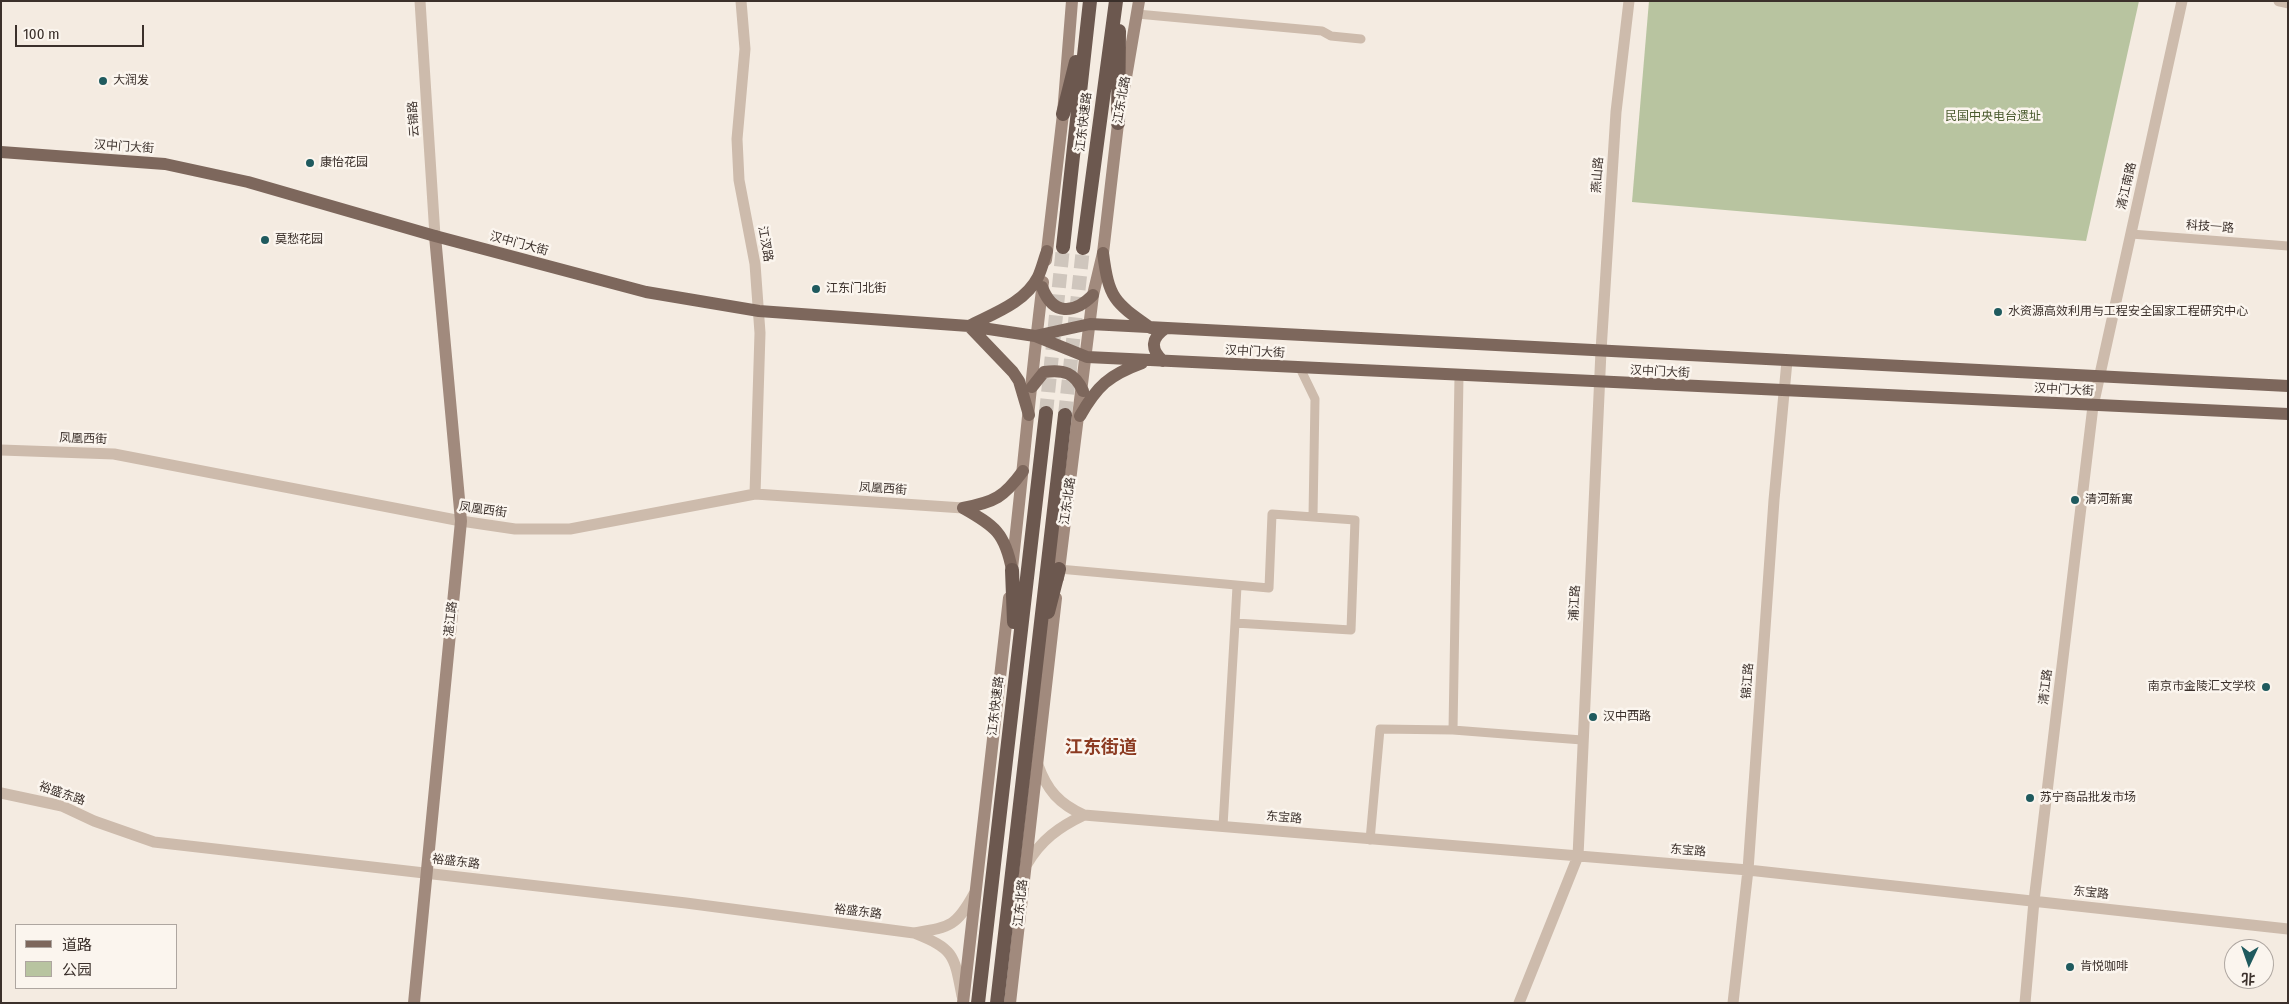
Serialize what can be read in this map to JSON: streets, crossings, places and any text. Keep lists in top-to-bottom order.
{
  "streets": {
    "highway": ["江东快速路"],
    "main road": ["江东北路", "汉中门大街", "湛江路"],
    "street": [
      "云锦路",
      "燕山路",
      "清江南路",
      "科技一路",
      "江汊路",
      "凤凰西街",
      "浦江路",
      "锦江路",
      "清江路",
      "裕盛东路",
      "东宝路"
    ]
  },
  "crossings": [
    ["江东北路", "汉中门大街"],
    ["云锦路", "汉中门大街"],
    ["云锦路", "湛江路"],
    ["汉中门大街", "燕山路"],
    ["汉中门大街", "清江南路"],
    ["汉中门大街", "江汊路"],
    ["汉中门大街", "浦江路"],
    ["汉中门大街", "湛江路"],
    ["汉中门大街", "锦江路"],
    ["汉中门大街", "清江路"],
    ["燕山路", "浦江路"],
    ["清江南路", "科技一路"],
    ["清江南路", "清江路"],
    ["江汊路", "凤凰西街"],
    ["凤凰西街", "湛江路"],
    ["浦江路", "东宝路"],
    ["湛江路", "裕盛东路"],
    ["锦江路", "东宝路"],
    ["清江路", "东宝路"]
  ],
  "districts": ["江东街道"],
  "parks": ["民国中央电台遗址"],
  "places": [
    "大润发",
    "康怡花园",
    "莫愁花园",
    "江东门北街",
    "水资源高效利用与工程安全国家工程研究中心",
    "清河新寓",
    "南京市金陵汇文学校",
    "汉中西路",
    "苏宁商品批发市场",
    "肯悦咖啡"
  ],
  "legend": ["道路", "公园"],
  "scale_bar": "100 m",
  "north": "bottom"
}
